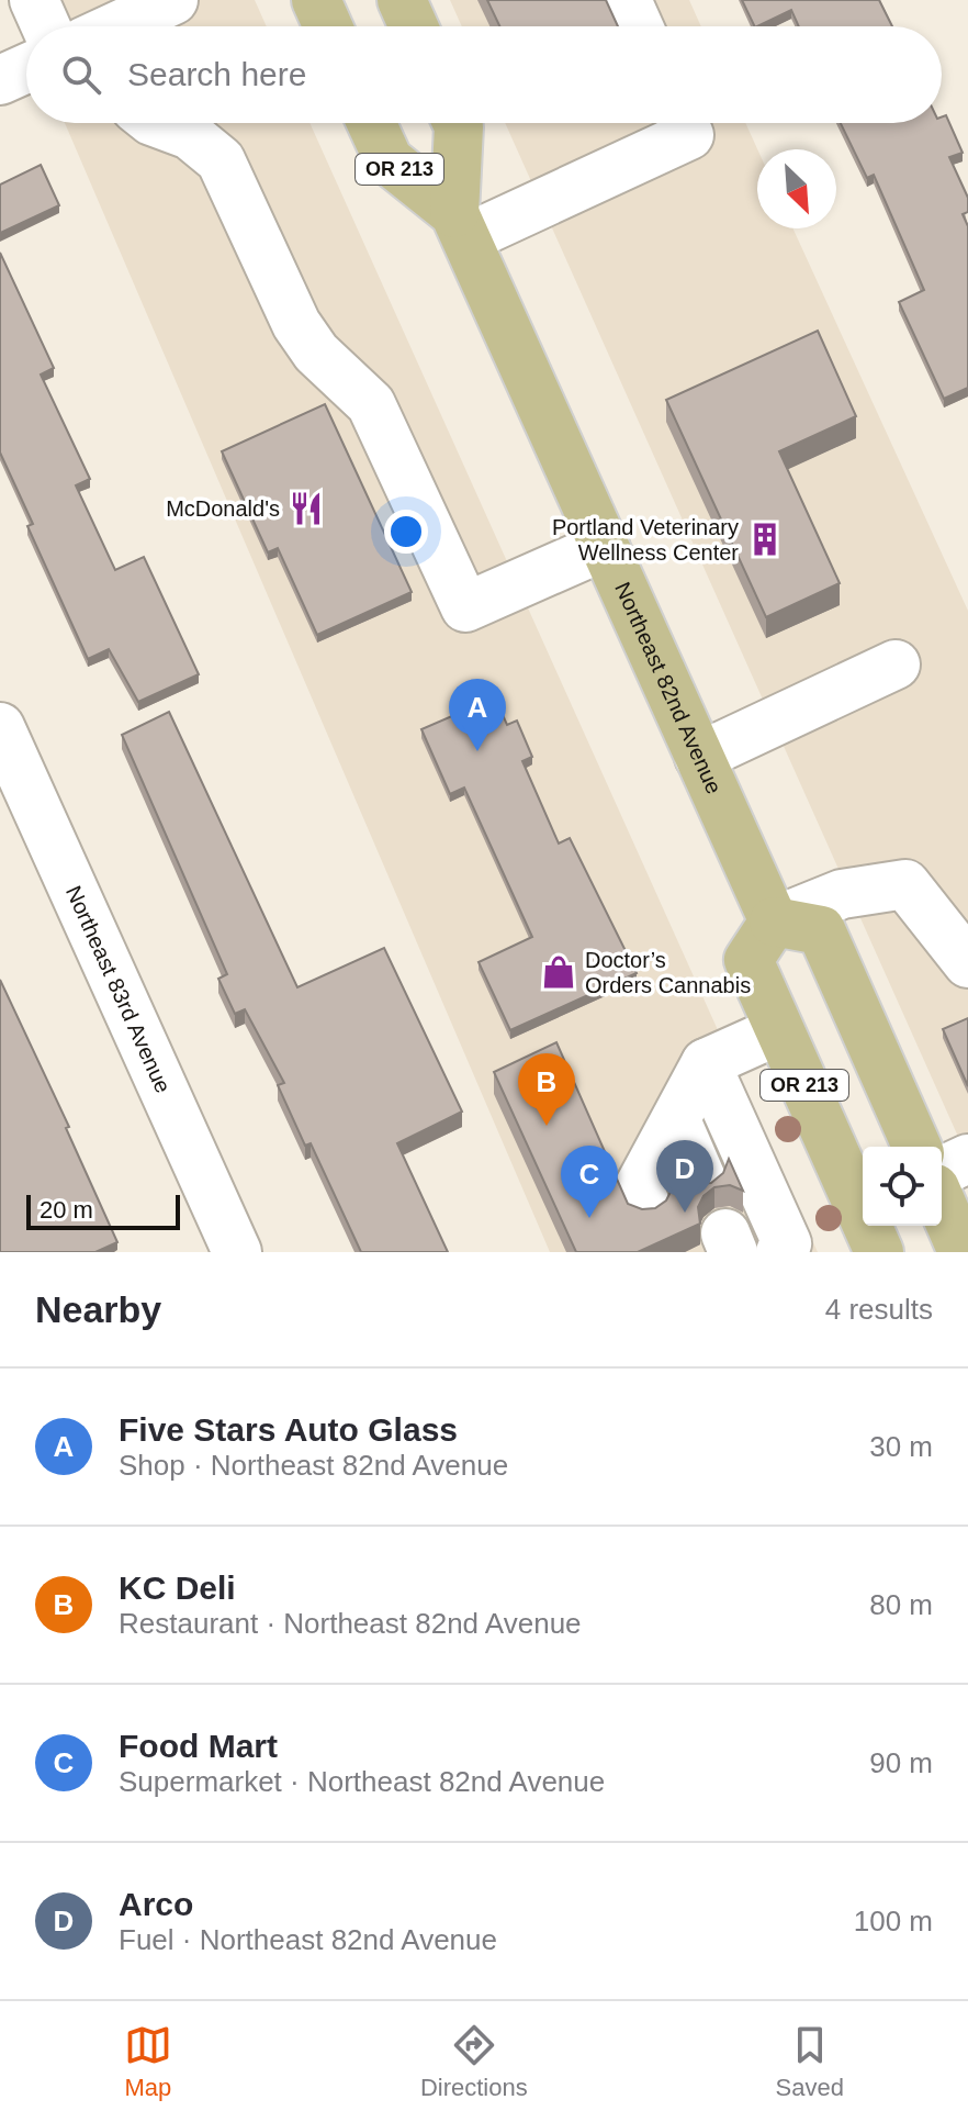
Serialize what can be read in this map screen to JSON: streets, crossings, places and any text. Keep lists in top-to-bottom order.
{
  "streets": {
    "main road": ["OR 213", "Northeast 82nd Avenue"],
    "street": ["Northeast 83rd Avenue"]
  },
  "crossings": [
    ["OR 213", "Northeast 82nd Avenue"]
  ],
  "places": {
    "restaurant": ["McDonald's"],
    "building": ["Portland Veterinary Wellness Center"],
    "shop": ["Doctor’s Orders Cannabis"]
  },
  "scale_bar": "20 m",
  "north": "bottom right",
  "page": {
    "search": "Search here",
    "pins": [
      "A",
      "B",
      "D",
      "C"
    ],
    "scale": "20 m",
    "heading": ["Nearby", "4 results"],
    "list": [
      {
        "mark": "A",
        "name": "Five Stars Auto Glass",
        "note": "Shop · Northeast 82nd Avenue",
        "value": "30 m"
      },
      {
        "mark": "B",
        "name": "KC Deli",
        "note": "Restaurant · Northeast 82nd Avenue",
        "value": "80 m"
      },
      {
        "mark": "C",
        "name": "Food Mart",
        "note": "Supermarket · Northeast 82nd Avenue",
        "value": "90 m"
      },
      {
        "mark": "D",
        "name": "Arco",
        "note": "Fuel · Northeast 82nd Avenue",
        "value": "100 m"
      }
    ],
    "nav": ["Map", "Directions", "Saved"]
  }
}
